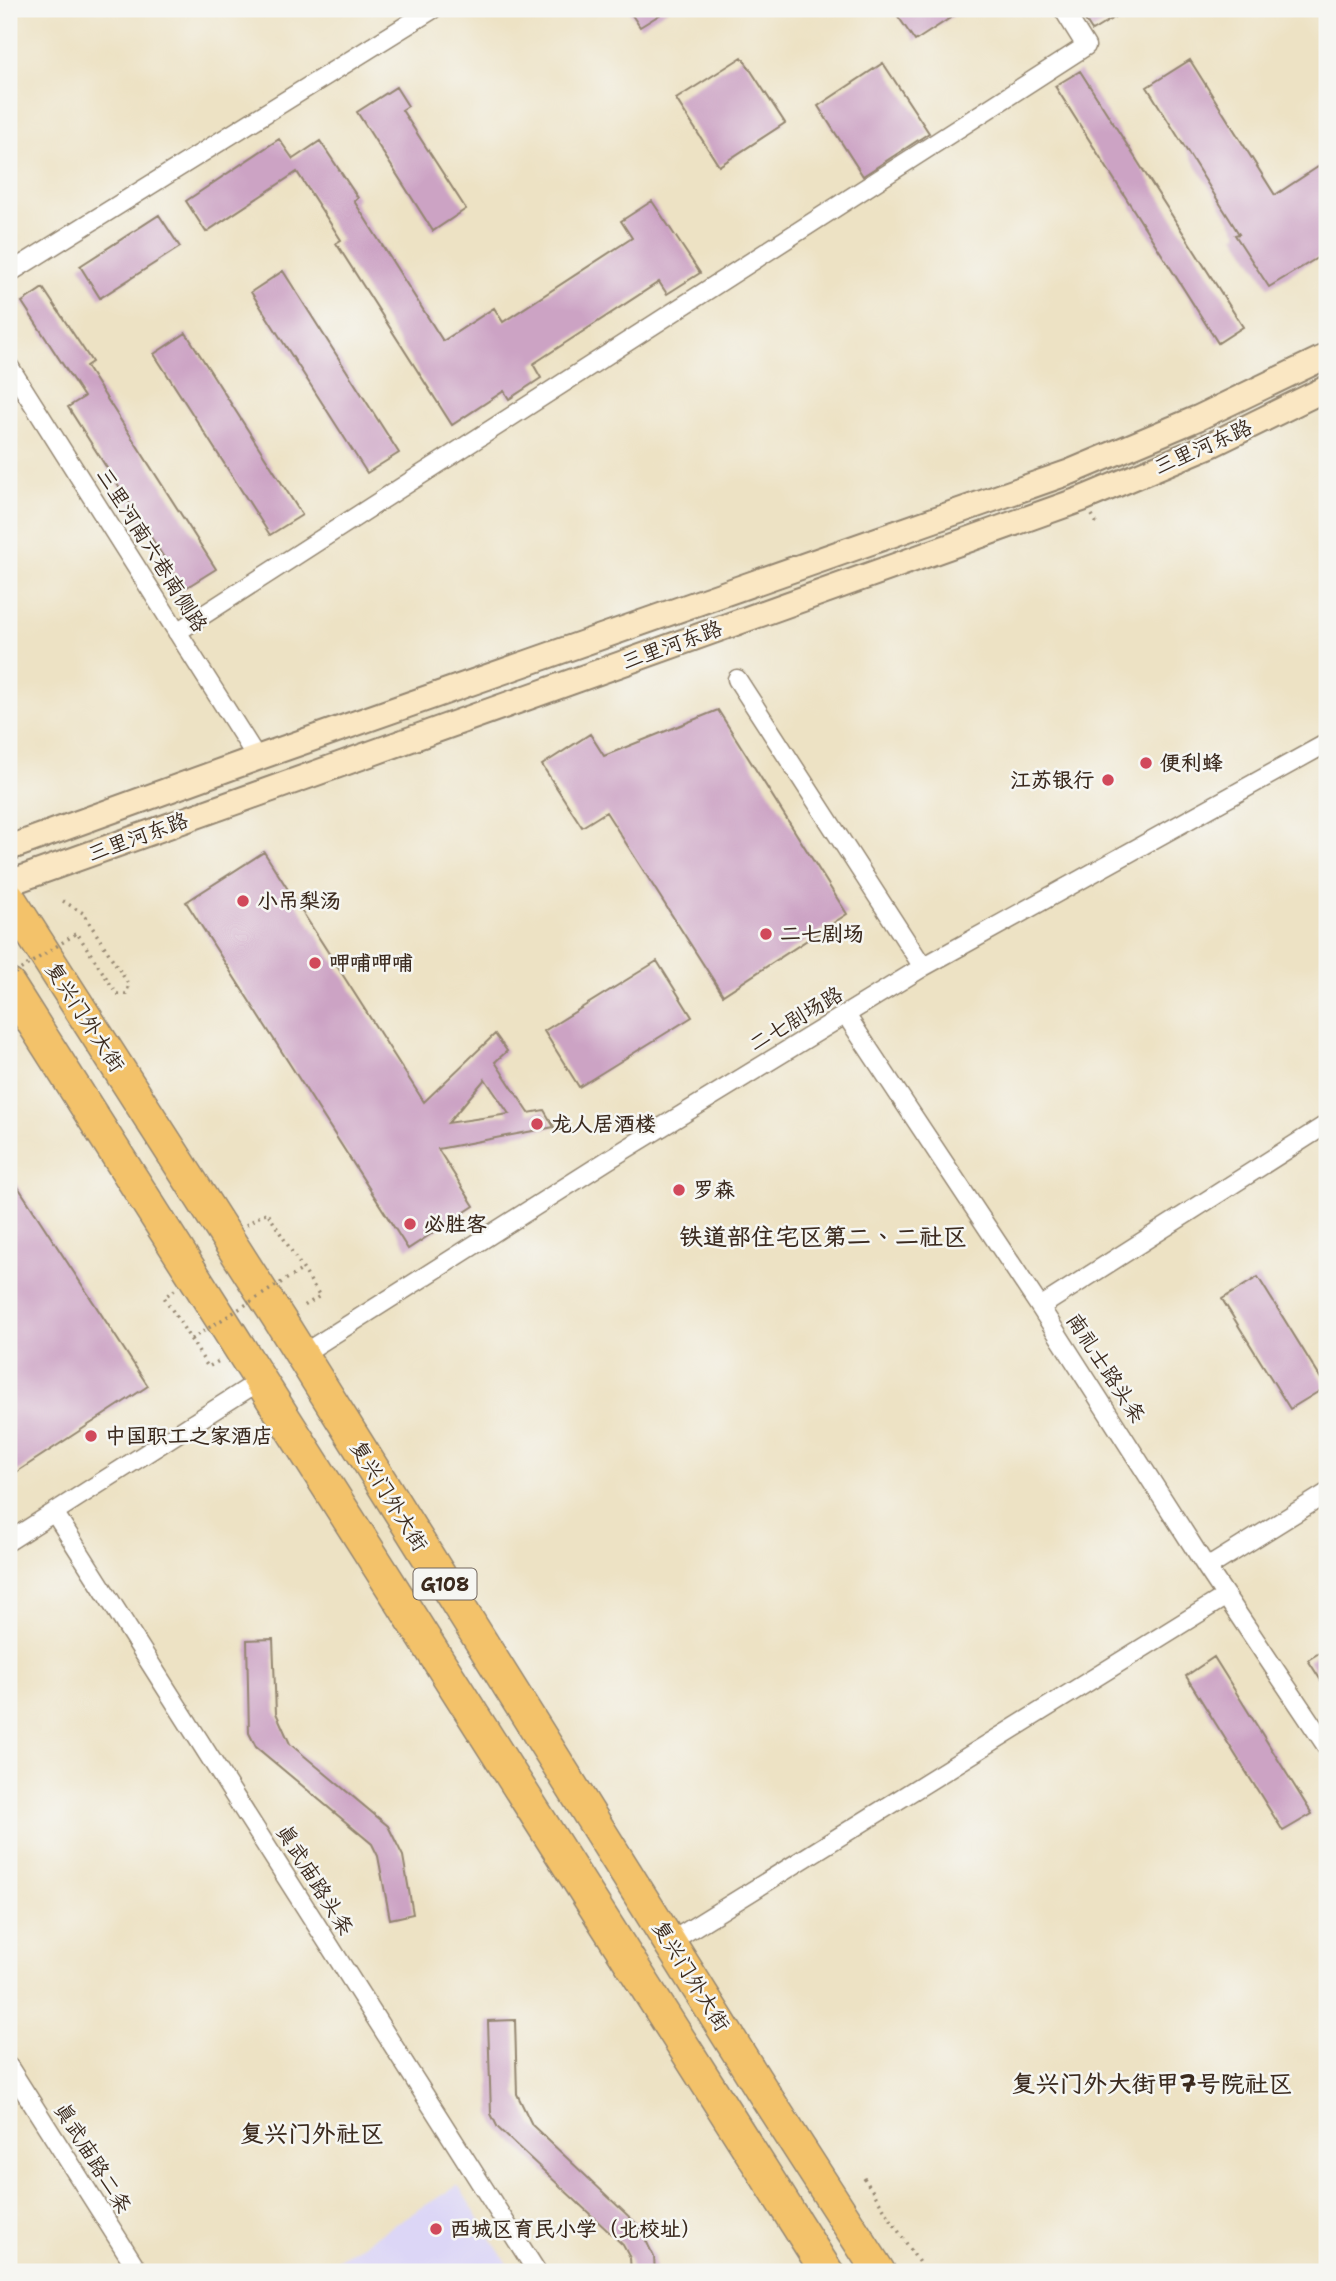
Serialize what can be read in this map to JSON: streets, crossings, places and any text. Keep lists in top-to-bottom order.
{
  "streets": {
    "highway": ["复兴门外大街", "G108"],
    "main road": ["三里河东路"],
    "street": [
      "三里河南六巷南侧路",
      "二七剧场路",
      "南礼士路头条",
      "真武庙路头条",
      "真武庙路二条"
    ]
  },
  "crossings": [
    ["三里河东路", "三里河南六巷南侧路"],
    ["复兴门外大街", "二七剧场路"],
    ["二七剧场路", "南礼士路头条"]
  ],
  "districts": ["铁道部住宅区第二、二社区", "复兴门外大街甲7号院社区", "复兴门外社区"],
  "places": [
    "便利蜂",
    "江苏银行",
    "小吊梨汤",
    "二七剧场",
    "呷哺呷哺",
    "龙人居酒楼",
    "罗森",
    "必胜客",
    "中国职工之家酒店",
    "西城区育民小学（北校址）"
  ]
}
